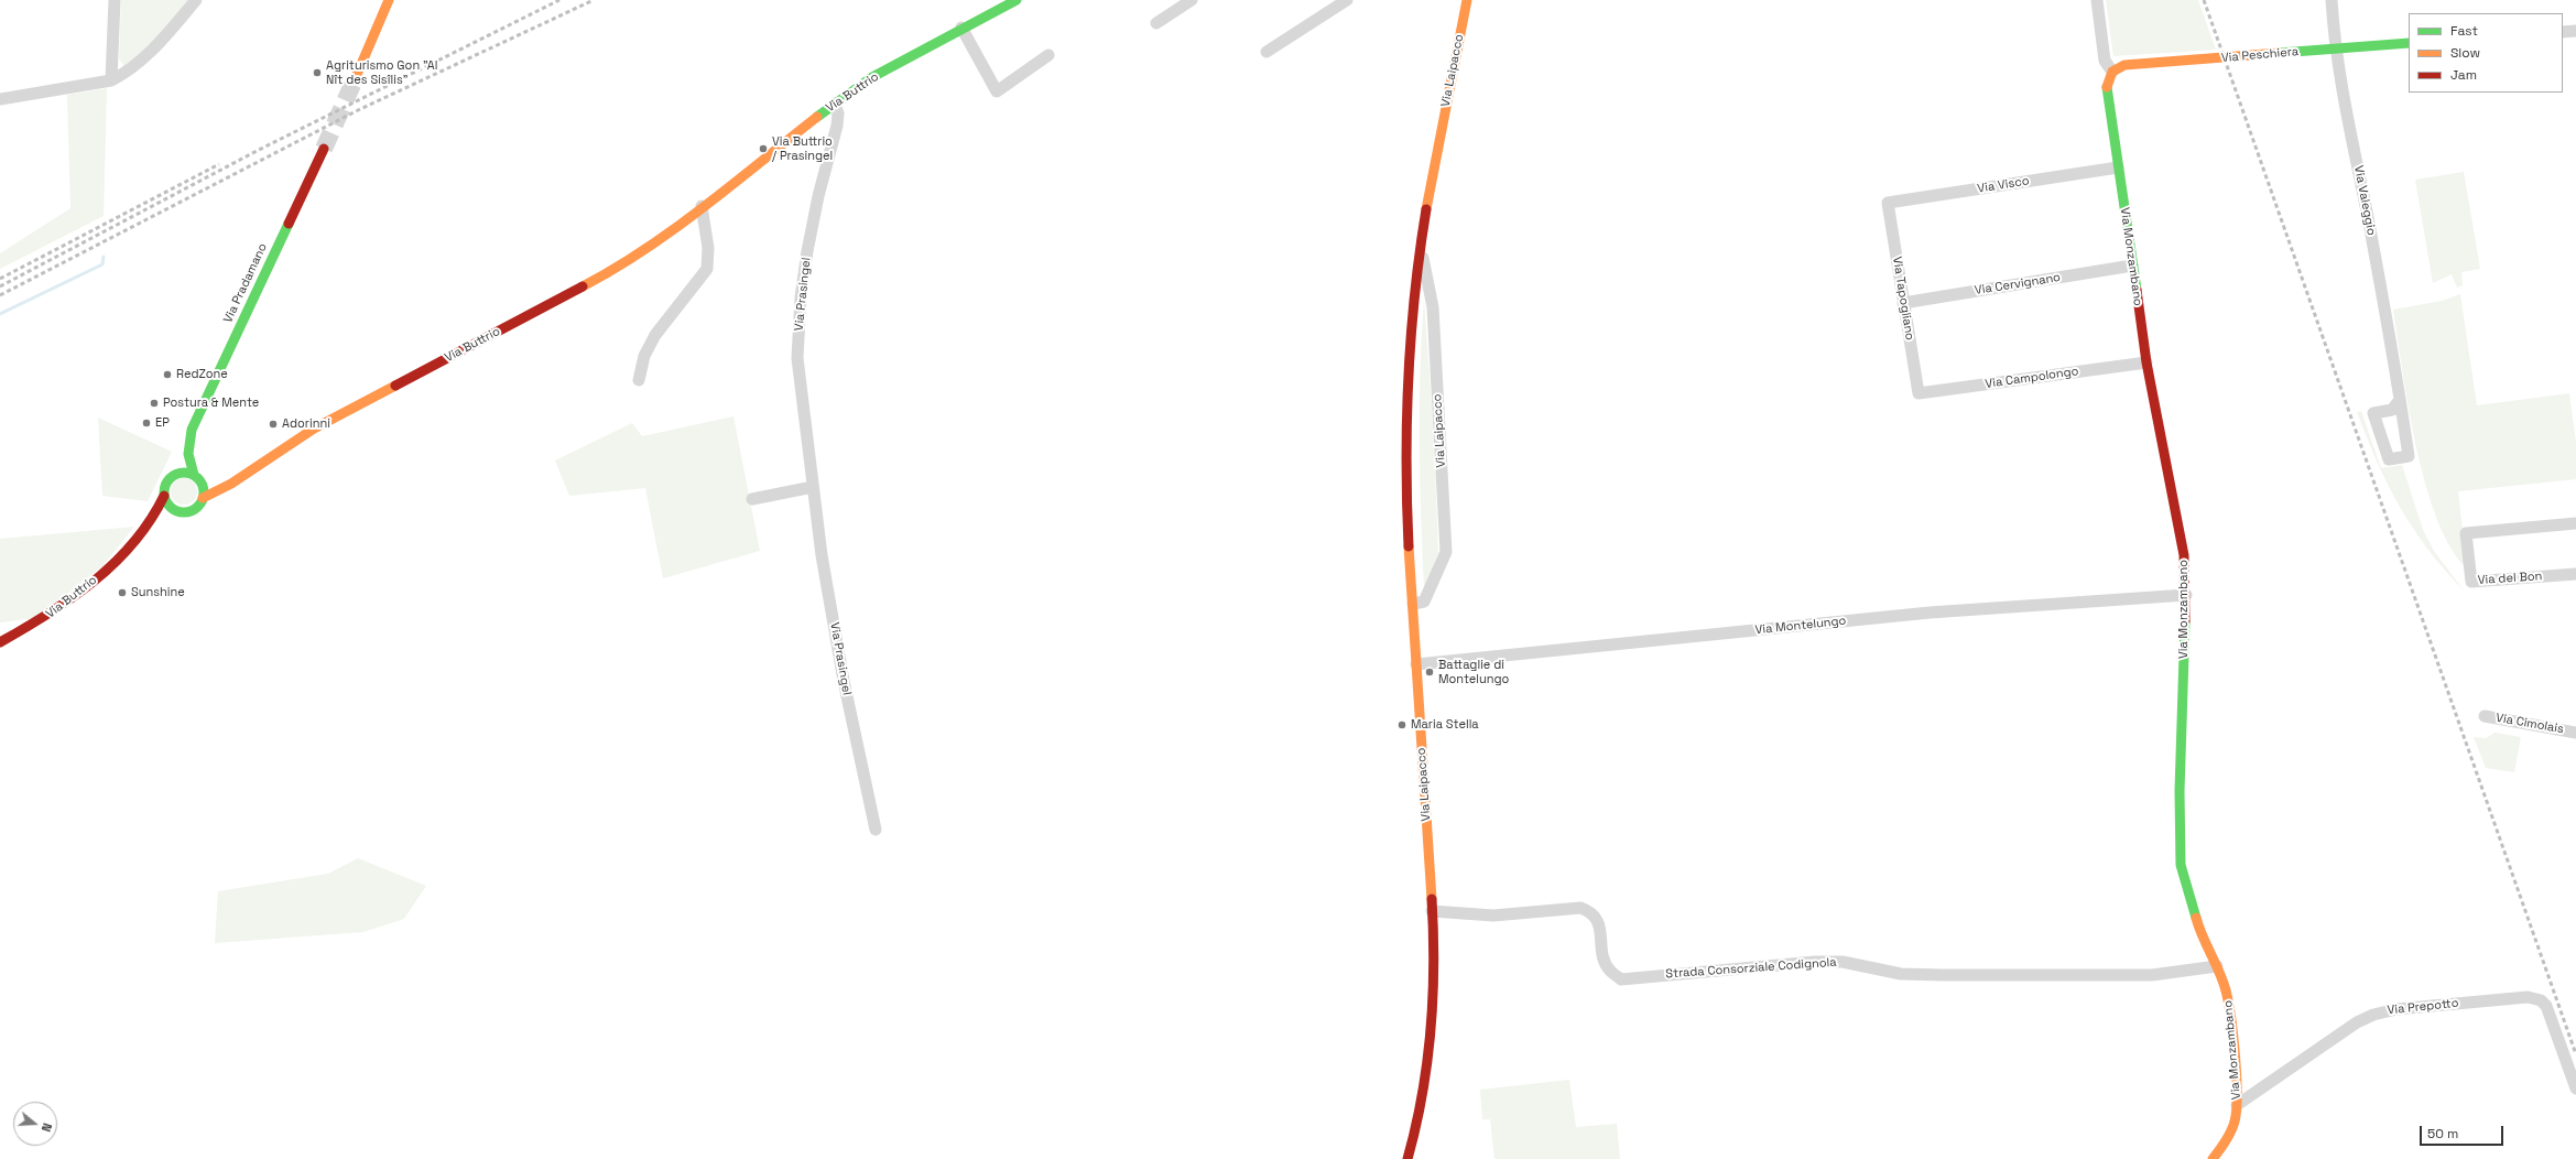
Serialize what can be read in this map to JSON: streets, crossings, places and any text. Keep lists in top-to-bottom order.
{
  "streets": {
    "street": [
      "Via Peschiera",
      "Via Laipacco",
      "Via Buttrio",
      "Via Visco",
      "Via Valeggio",
      "Via Monzambano",
      "Via Pradamano",
      "Via Cervignano",
      "Via Prasingel",
      "Via Tapogliano",
      "Via Campolongo",
      "Via del Bon",
      "Via Montelungo",
      "Via Cimolais",
      "Strada Consorziale Codignola",
      "Via Prepotto"
    ]
  },
  "crossings": [
    ["Via Peschiera", "Via Valeggio"],
    ["Via Peschiera", "Via Monzambano"],
    ["Via Laipacco", "Via Montelungo"],
    ["Via Laipacco", "Strada Consorziale Codignola"],
    ["Via Buttrio", "Via Pradamano"],
    ["Via Buttrio", "Via Prasingel"],
    ["Via Visco", "Via Monzambano"],
    ["Via Visco", "Via Tapogliano"],
    ["Via Monzambano", "Via Cervignano"],
    ["Via Monzambano", "Via Campolongo"],
    ["Via Monzambano", "Via Montelungo"],
    ["Via Monzambano", "Strada Consorziale Codignola"],
    ["Via Monzambano", "Via Prepotto"],
    ["Via Cervignano", "Via Tapogliano"],
    ["Via Tapogliano", "Via Campolongo"]
  ],
  "places": [
    "Agriturismo Gon \"Al Nît des Sisîlis\"",
    "Via Buttrio / Prasingel",
    "RedZone",
    "Postura & Mente",
    "EP",
    "Adorinni",
    "Sunshine",
    "Battaglie di Montelungo",
    "Maria Stella"
  ],
  "legend": ["Fast", "Slow", "Jam"],
  "scale_bar": "50 m",
  "north": "right"
}
